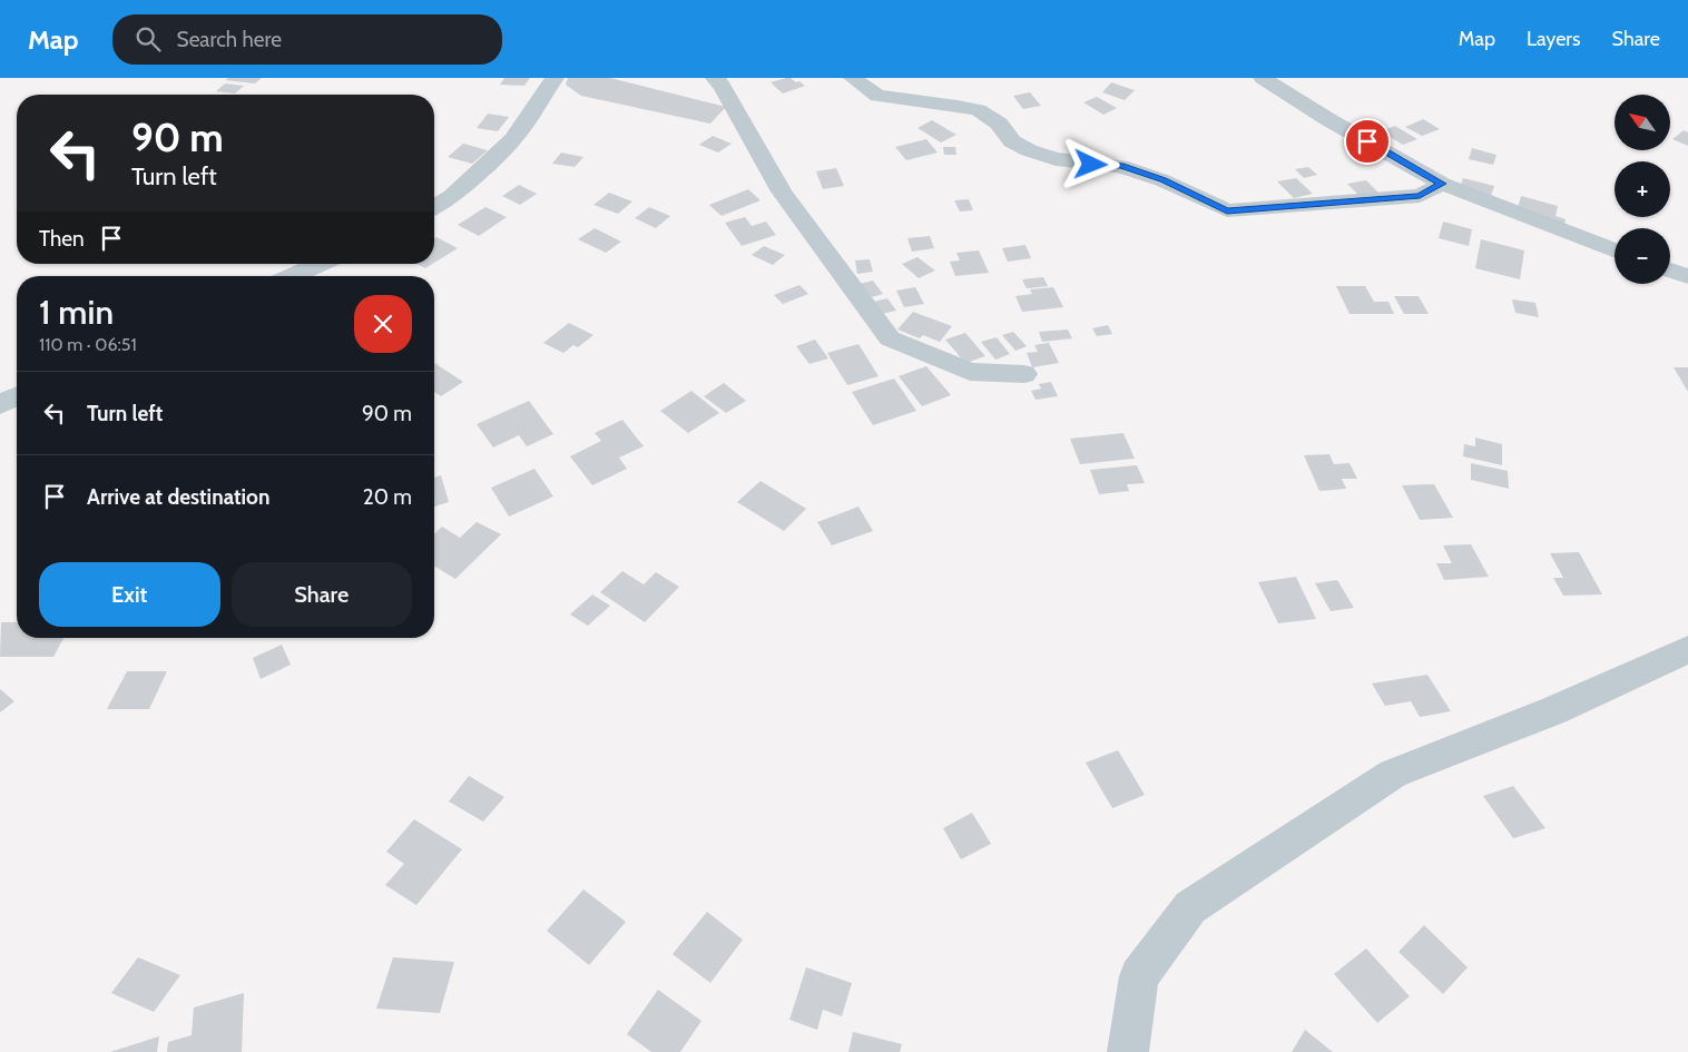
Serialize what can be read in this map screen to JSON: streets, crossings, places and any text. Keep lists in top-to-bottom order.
{
  "north": "top left",
  "page": {
    "header": "Map",
    "search": "Search here",
    "nav": ["Map", "Layers", "Share"],
    "map_buttons": ["+", "−"],
    "turn": ["90 m", "Turn left"],
    "then": "Then",
    "heading": ["1 min", "110 m · 06:51"],
    "list": [
      {
        "name": "Turn left",
        "value": "90 m"
      },
      {
        "name": "Arrive at destination",
        "value": "20 m"
      }
    ],
    "buttons": ["Exit", "Share"]
  }
}
